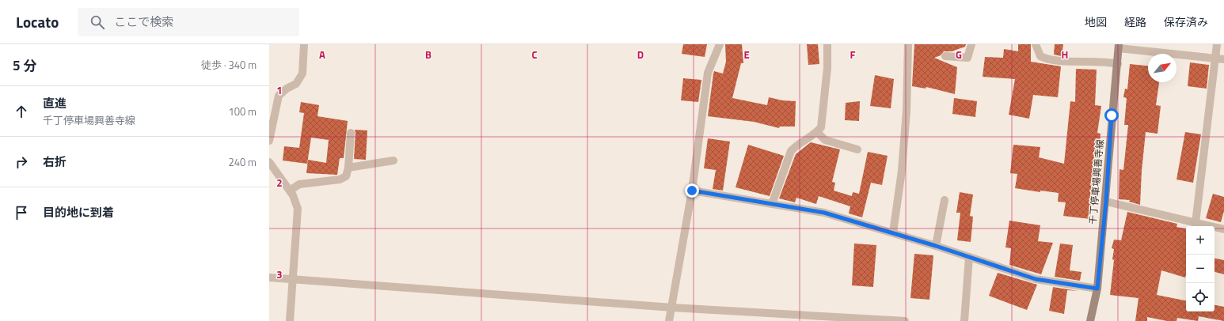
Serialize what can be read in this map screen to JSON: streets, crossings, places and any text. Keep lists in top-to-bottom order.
{
  "streets": {
    "main road": ["千丁停車場興善寺線"]
  },
  "north": "top right",
  "page": {
    "header": "Locato",
    "search": "ここで検索",
    "nav": ["地図", "経路", "保存済み"],
    "heading": ["5 分", "徒歩 · 340 m"],
    "list": [
      ["直進", "千丁停車場興善寺線", "100 m"],
      ["右折", "240 m"],
      "目的地に到着"
    ],
    "map_buttons": ["+", "−"]
  },
  "grid": {
    "columns": [
      "A",
      "B",
      "C",
      "D",
      "E",
      "F",
      "G",
      "H"
    ],
    "rows": ["1", "2", "3"]
  }
}
